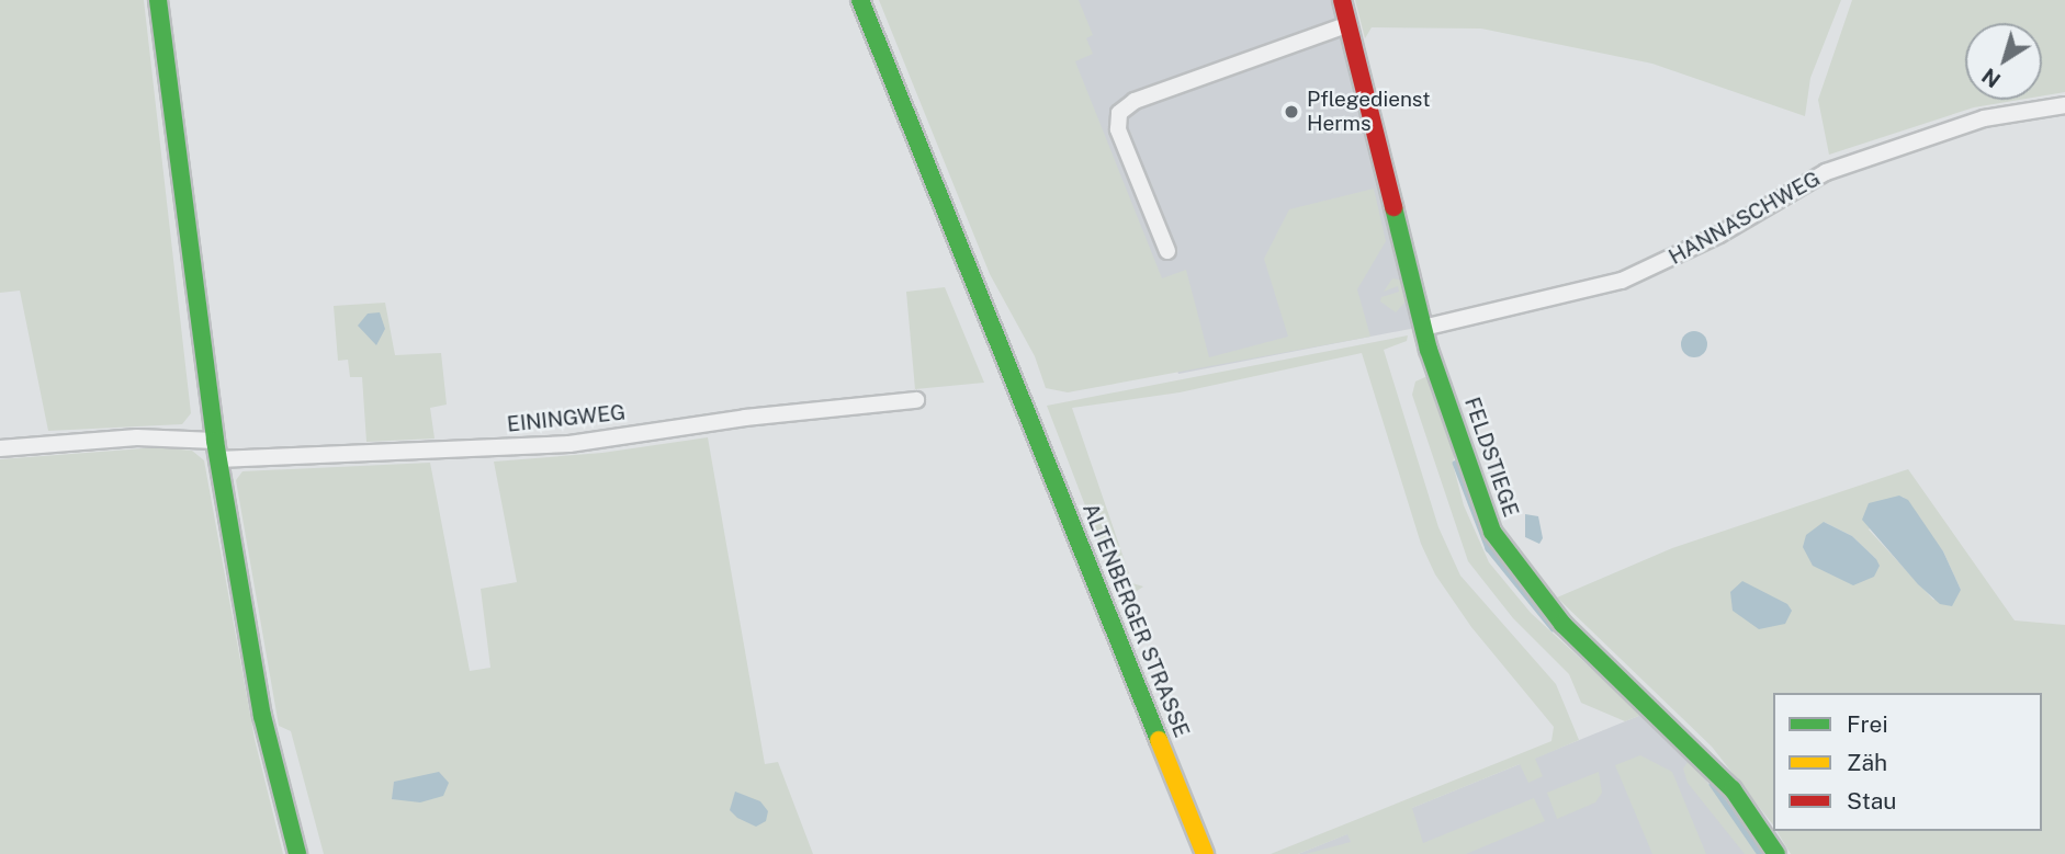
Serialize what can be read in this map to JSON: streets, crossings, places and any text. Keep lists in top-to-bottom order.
{
  "streets": {
    "street": [
      "HANNASCHWEG",
      "EININGWEG",
      "FELDSTIEGE",
      "ALTENBERGER STRASSE"
    ]
  },
  "crossings": [
    ["HANNASCHWEG", "FELDSTIEGE"]
  ],
  "places": ["Pflegedienst Herms"],
  "legend": ["Frei", "Zäh", "Stau"],
  "north": "bottom left"
}
